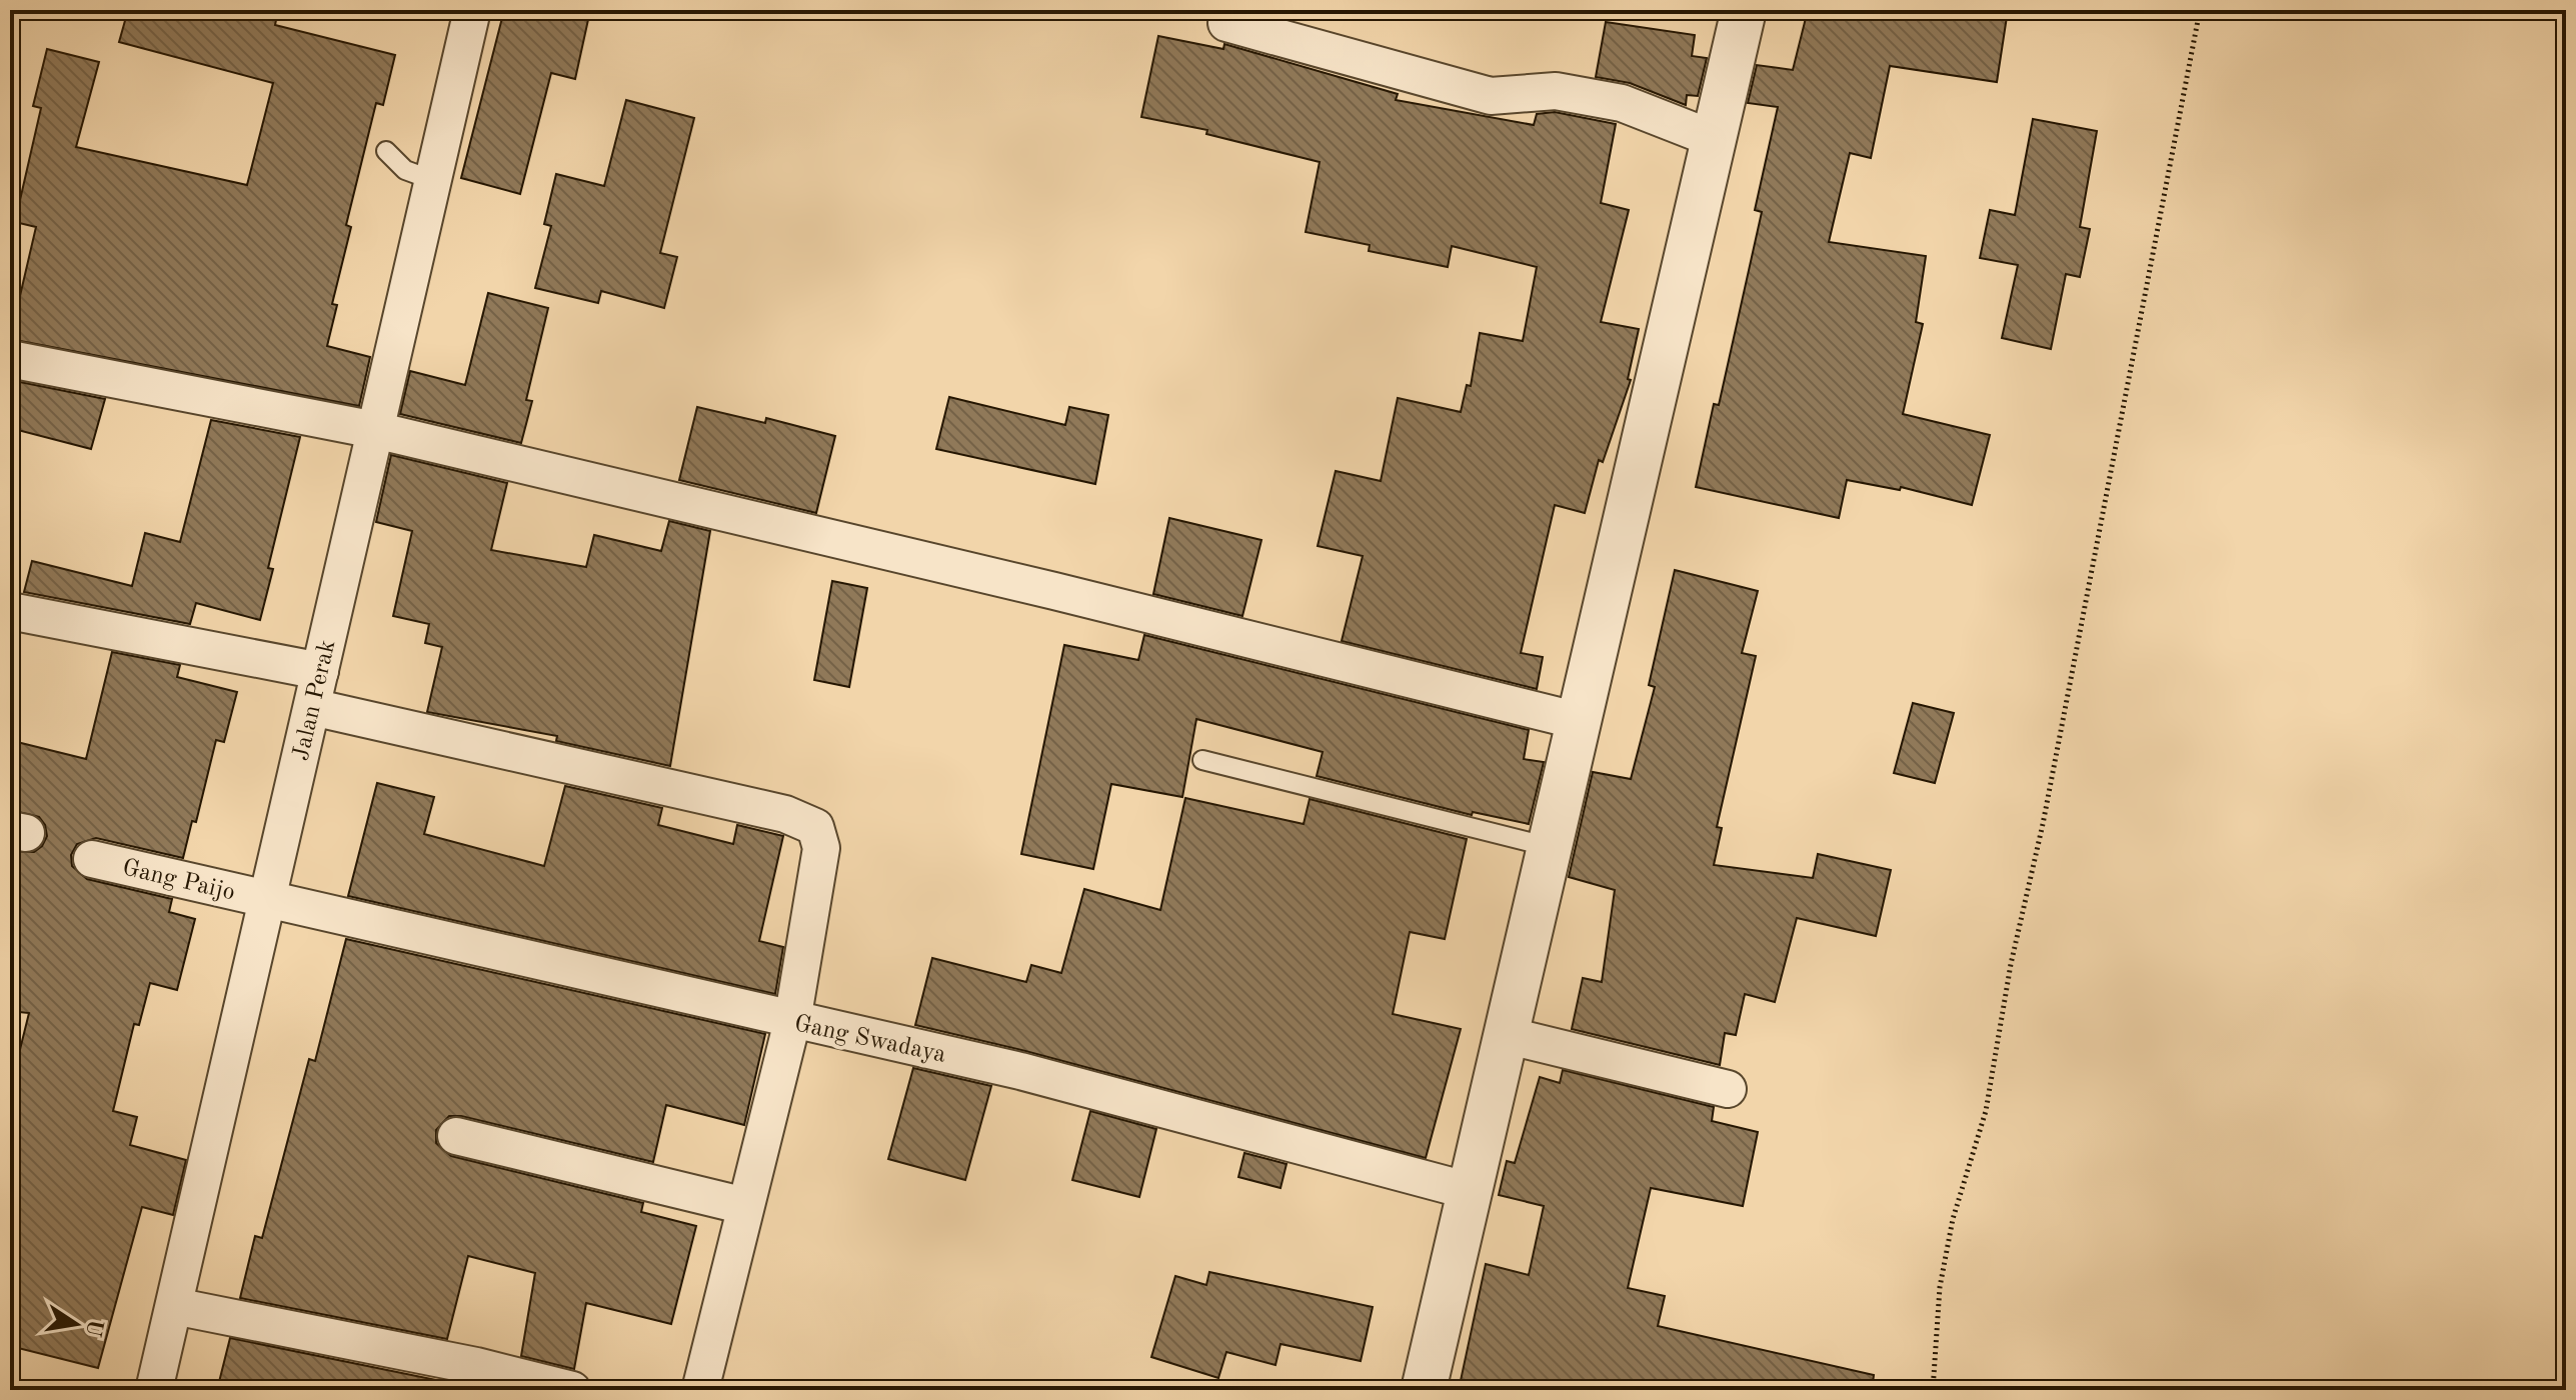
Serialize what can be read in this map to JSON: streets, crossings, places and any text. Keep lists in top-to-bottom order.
{
  "streets": {
    "street": ["Jalan Perak", "Gang Paijo", "Gang Swadaya"]
  },
  "crossings": [
    ["Jalan Perak", "Gang Paijo"],
    ["Jalan Perak", "Gang Swadaya"],
    ["Gang Paijo", "Gang Swadaya"]
  ],
  "north": "right"
}
